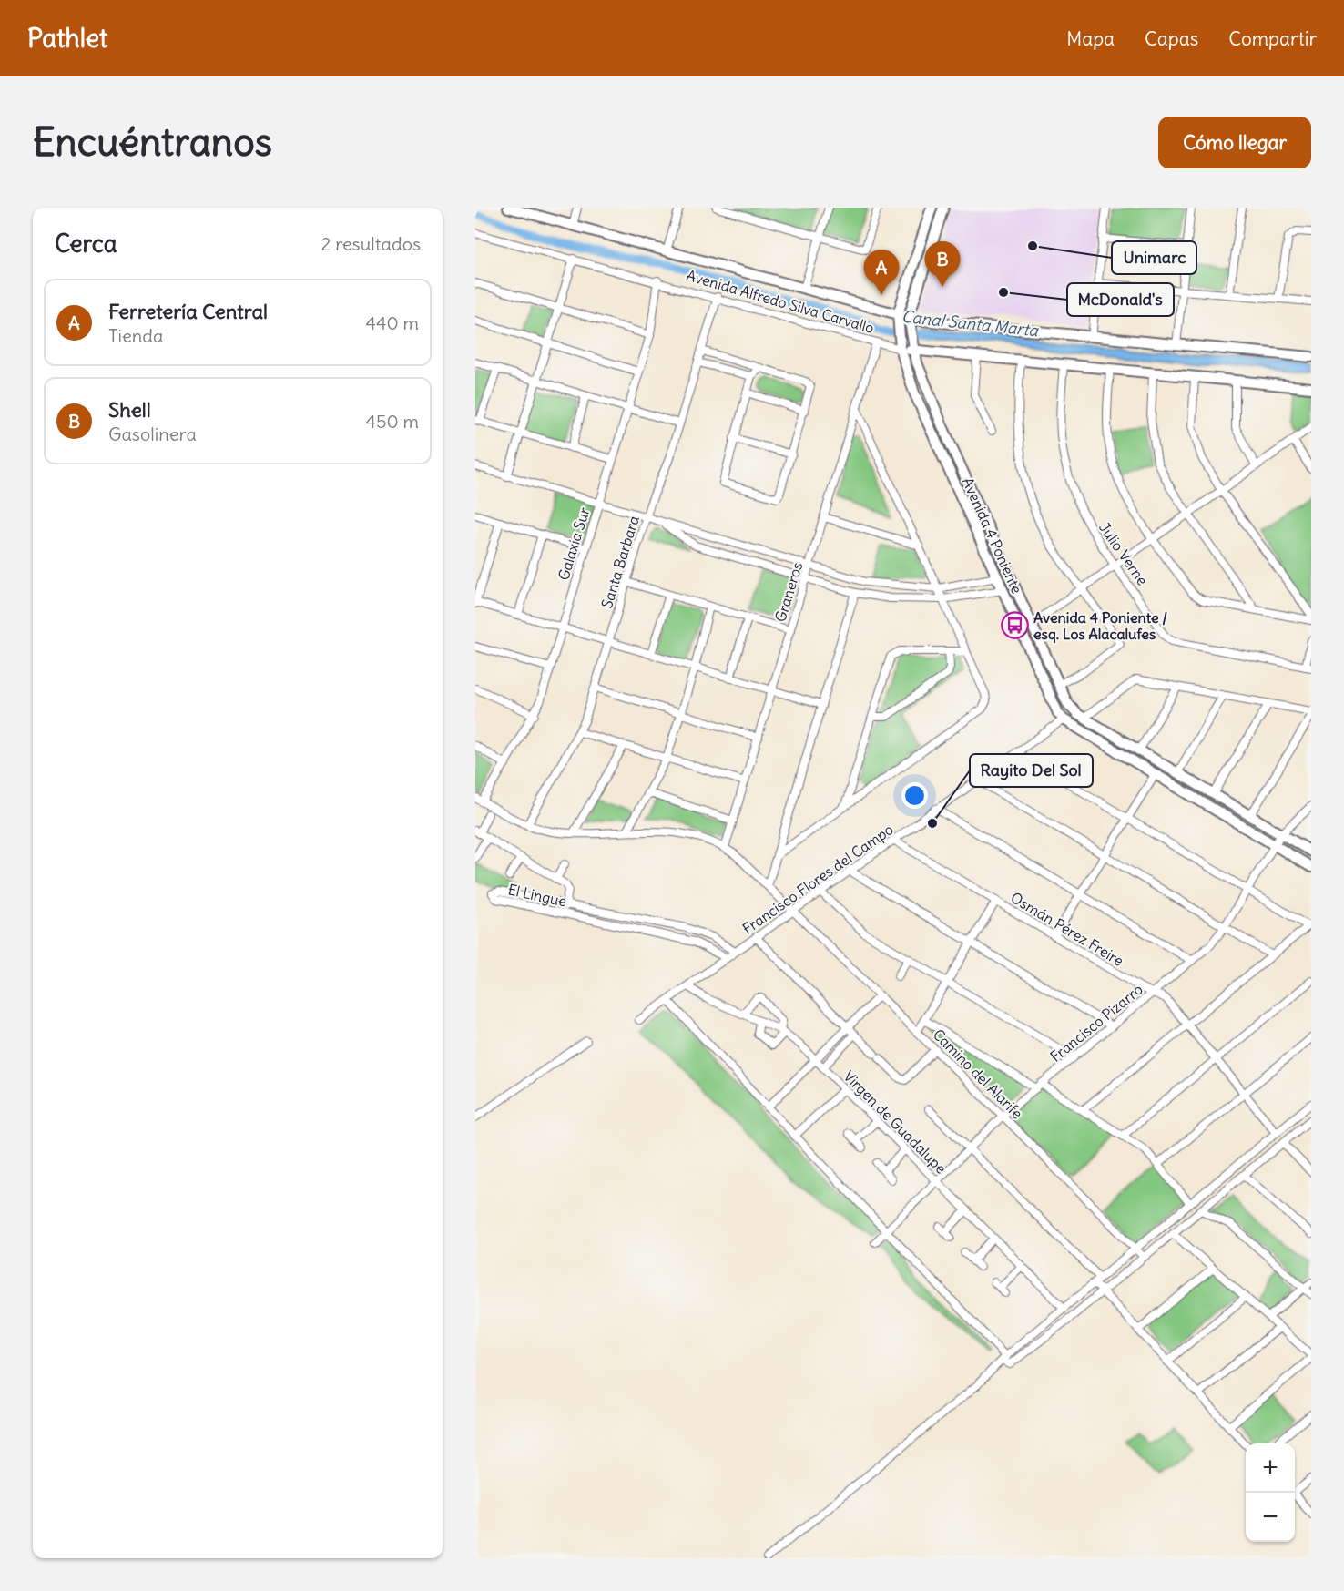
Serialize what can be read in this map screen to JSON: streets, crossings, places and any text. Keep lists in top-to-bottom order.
{
  "streets": {
    "street": [
      "Avenida Alfredo Silva Carvallo",
      "Avenida 4 Poniente",
      "Galaxia Sur",
      "Julio Verne",
      "Santa Barbara",
      "Graneros",
      "Francisco Flores del Campo",
      "El Lingue",
      "Osmán Pérez Freire",
      "Francisco Pizarro",
      "Camino del Alarife",
      "Virgen de Guadalupe"
    ]
  },
  "crossings": [
    ["Avenida Alfredo Silva Carvallo", "Avenida 4 Poniente"],
    ["Avenida Alfredo Silva Carvallo", "Galaxia Sur"],
    ["Avenida Alfredo Silva Carvallo", "Julio Verne"],
    ["Avenida Alfredo Silva Carvallo", "Santa Barbara"],
    ["Avenida Alfredo Silva Carvallo", "Graneros"],
    ["Avenida 4 Poniente", "Francisco Flores del Campo"],
    ["Avenida 4 Poniente", "Francisco Pizarro"],
    ["Galaxia Sur", "Camino del Alarife"],
    ["Santa Barbara", "Camino del Alarife"],
    ["Graneros", "Camino del Alarife"],
    ["Francisco Flores del Campo", "El Lingue"],
    ["Francisco Flores del Campo", "Osmán Pérez Freire"],
    ["Francisco Flores del Campo", "Camino del Alarife"],
    ["Francisco Flores del Campo", "Virgen de Guadalupe"],
    ["Osmán Pérez Freire", "Francisco Pizarro"],
    ["Francisco Pizarro", "Camino del Alarife"],
    ["Francisco Pizarro", "Virgen de Guadalupe"]
  ],
  "water": ["Canal Santa Marta"],
  "places": {
    "other": ["Unimarc", "McDonald's", "Rayito Del Sol"],
    "bus stop": ["Avenida 4 Poniente / esq. Los Alacalufes"]
  },
  "page": {
    "header": "Pathlet",
    "nav": ["Mapa", "Capas", "Compartir"],
    "buttons": "Cómo llegar",
    "title": "Encuéntranos",
    "heading": ["Cerca", "2 resultados"],
    "pins": ["B", "A"],
    "list": [
      {
        "mark": "A",
        "name": "Ferretería Central",
        "note": "Tienda",
        "value": "440 m"
      },
      {
        "mark": "B",
        "name": "Shell",
        "note": "Gasolinera",
        "value": "450 m"
      }
    ],
    "map_buttons": ["+", "−"]
  }
}
